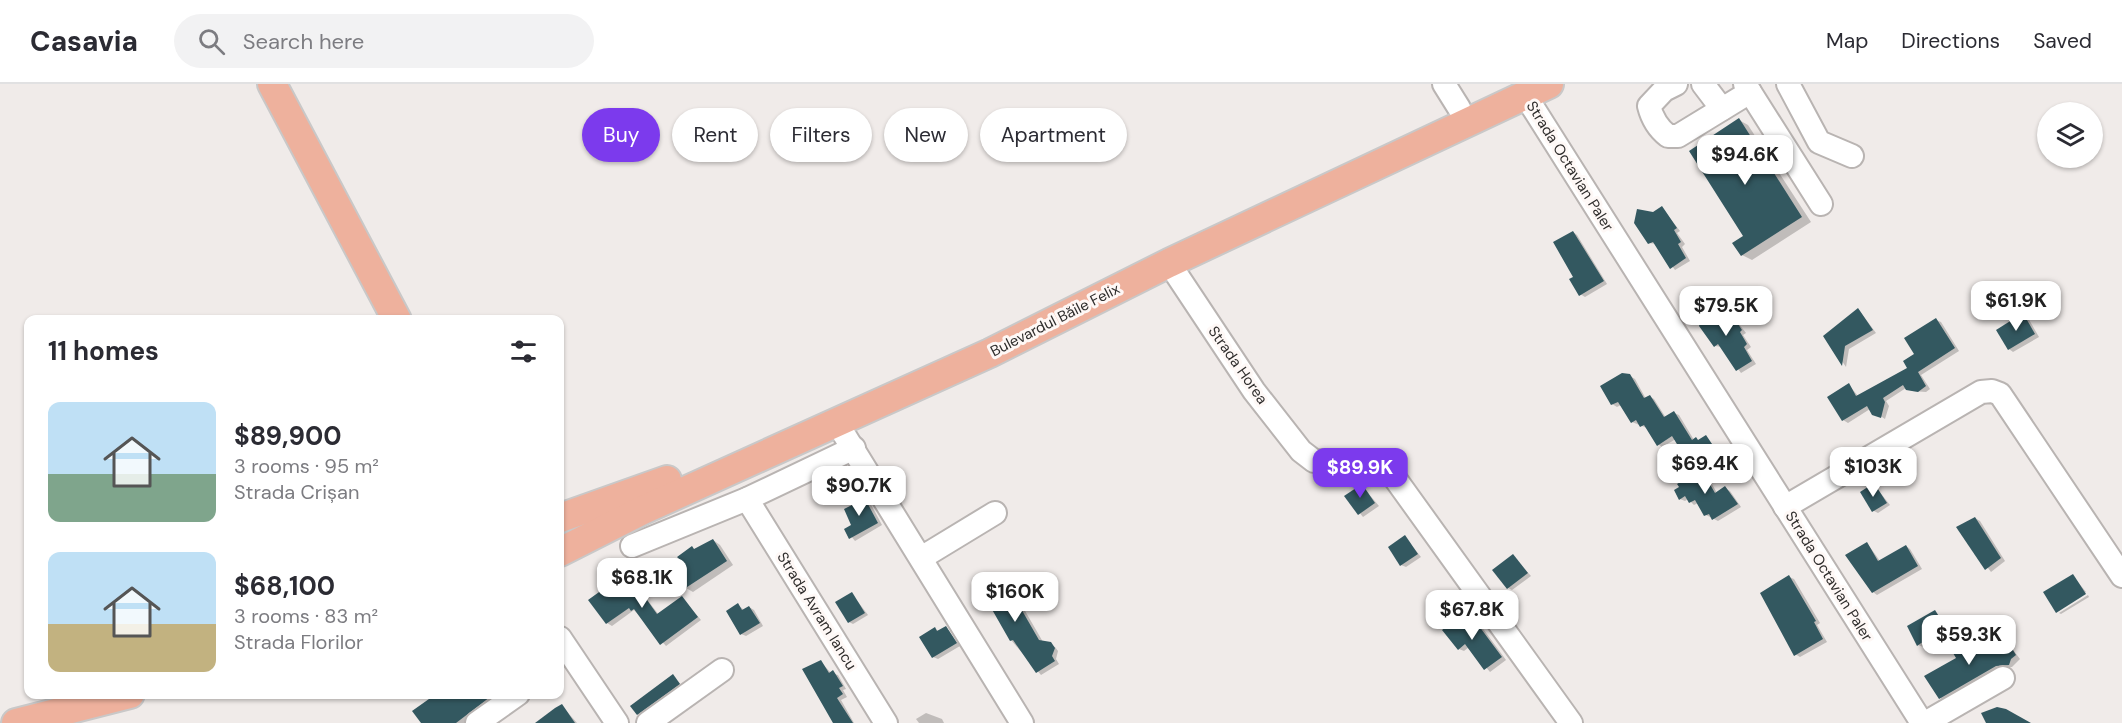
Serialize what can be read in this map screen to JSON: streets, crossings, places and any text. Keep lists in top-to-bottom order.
{
  "streets": {
    "main road": ["Bulevardul Băile Felix"],
    "street": ["Strada Octavian Paler", "Strada Horea", "Strada Avram Iancu"]
  },
  "crossings": [
    ["Strada Octavian Paler", "Bulevardul Băile Felix"],
    ["Bulevardul Băile Felix", "Strada Horea"]
  ],
  "page": {
    "header": "Casavia",
    "search": "Search here",
    "nav": ["Map", "Directions", "Saved"],
    "chip": [
      "Buy",
      "Rent",
      "Filters",
      "New",
      "Apartment"
    ],
    "price": [
      "$94.6K",
      "$61.9K",
      "$79.5K",
      "$69.4K",
      "$103K",
      "$89.9K",
      "$90.7K",
      "$68.1K",
      "$160K",
      "$67.8K",
      "$59.3K"
    ],
    "heading": "11 homes",
    "list": [
      {
        "name": "$89,900",
        "note": "3 rooms · 95 m² · Strada Crișan"
      },
      {
        "name": "$68,100",
        "note": "3 rooms · 83 m² · Strada Florilor"
      }
    ]
  }
}
